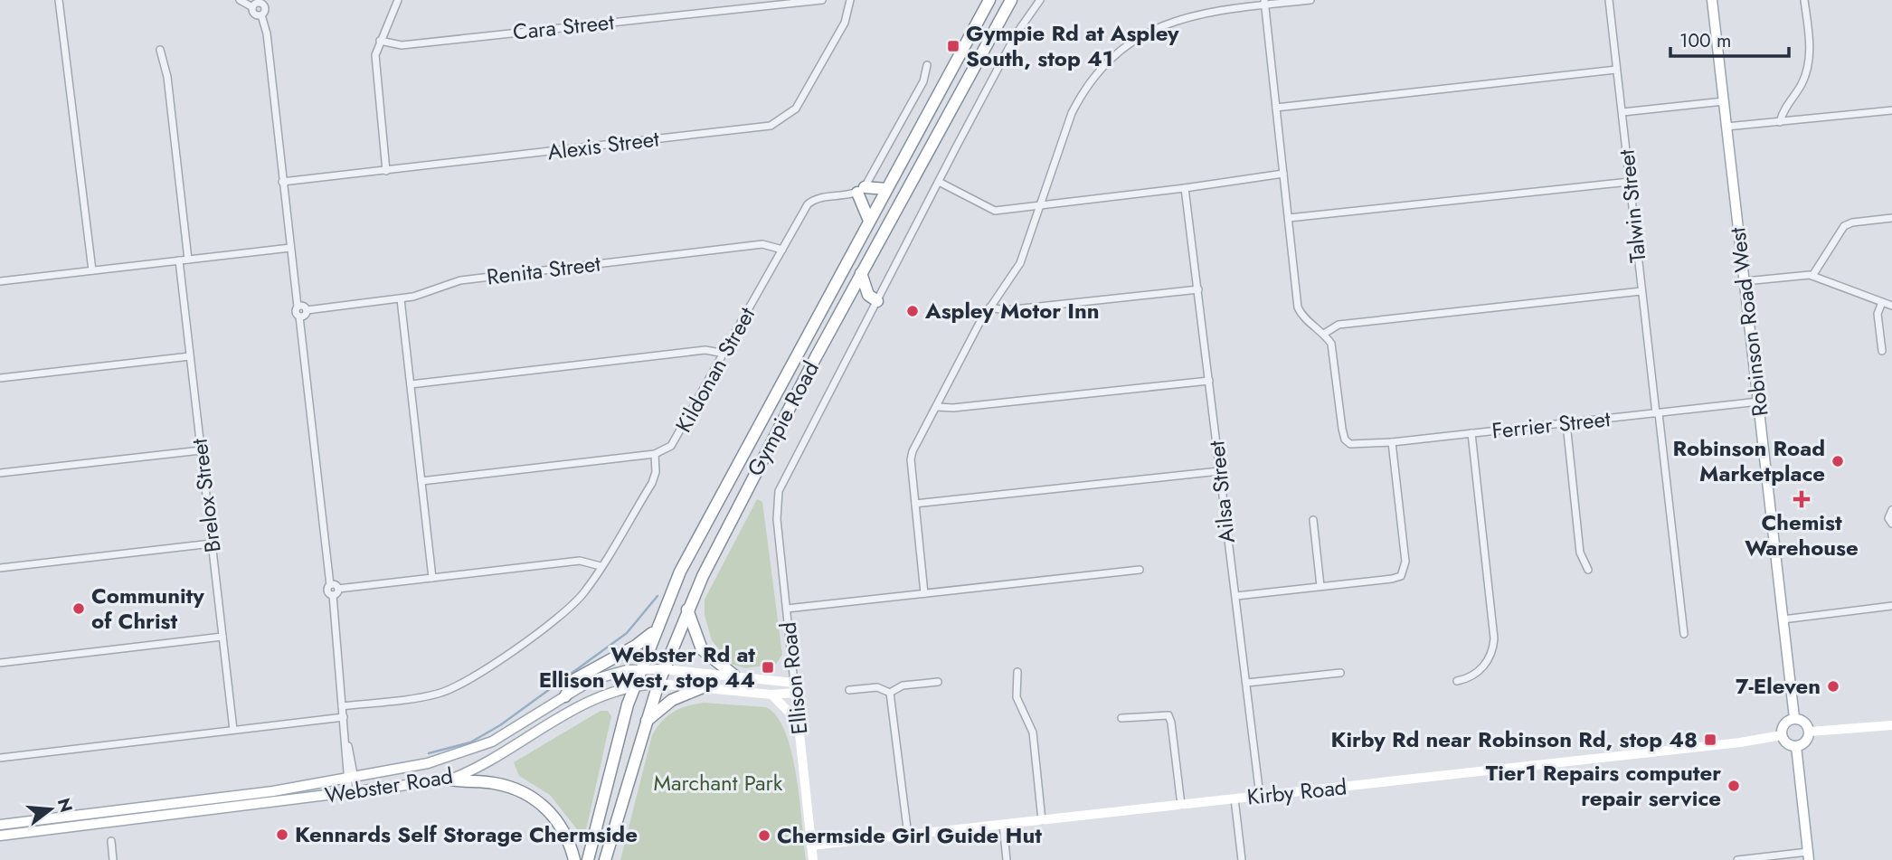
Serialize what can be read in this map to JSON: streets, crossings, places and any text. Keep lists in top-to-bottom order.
{
  "streets": {
    "highway": ["Gympie Road"],
    "main road": ["Robinson Road West", "Webster Road"],
    "street": [
      "Cara Street",
      "Alexis Street",
      "Talwin Street",
      "Renita Street",
      "Kildonan Street",
      "Ferrier Street",
      "Ailsa Street",
      "Brelox Street",
      "Ellison Road",
      "Kirby Road"
    ]
  },
  "crossings": [
    ["Talwin Street", "Ferrier Street"],
    ["Renita Street", "Kildonan Street"],
    ["Robinson Road West", "Ferrier Street"],
    ["Robinson Road West", "Kirby Road"],
    ["Gympie Road", "Ellison Road"],
    ["Gympie Road", "Webster Road"],
    ["Ailsa Street", "Kirby Road"],
    ["Ellison Road", "Webster Road"],
    ["Ellison Road", "Kirby Road"]
  ],
  "parks": ["Marchant Park"],
  "places": {
    "transit": ["Gympie Rd at Aspley South, stop 41", "Webster Rd at Ellison West, stop 44", "Kirby Rd near Robinson Rd, stop 48"],
    "other": [
      "Aspley Motor Inn",
      "Robinson Road Marketplace",
      "Community of Christ",
      "7-Eleven",
      "Tier1 Repairs computer repair service",
      "Kennards Self Storage Chermside",
      "Chermside Girl Guide Hut"
    ],
    "health": ["Chemist Warehouse"]
  },
  "scale_bar": "100 m",
  "north": "right"
}
